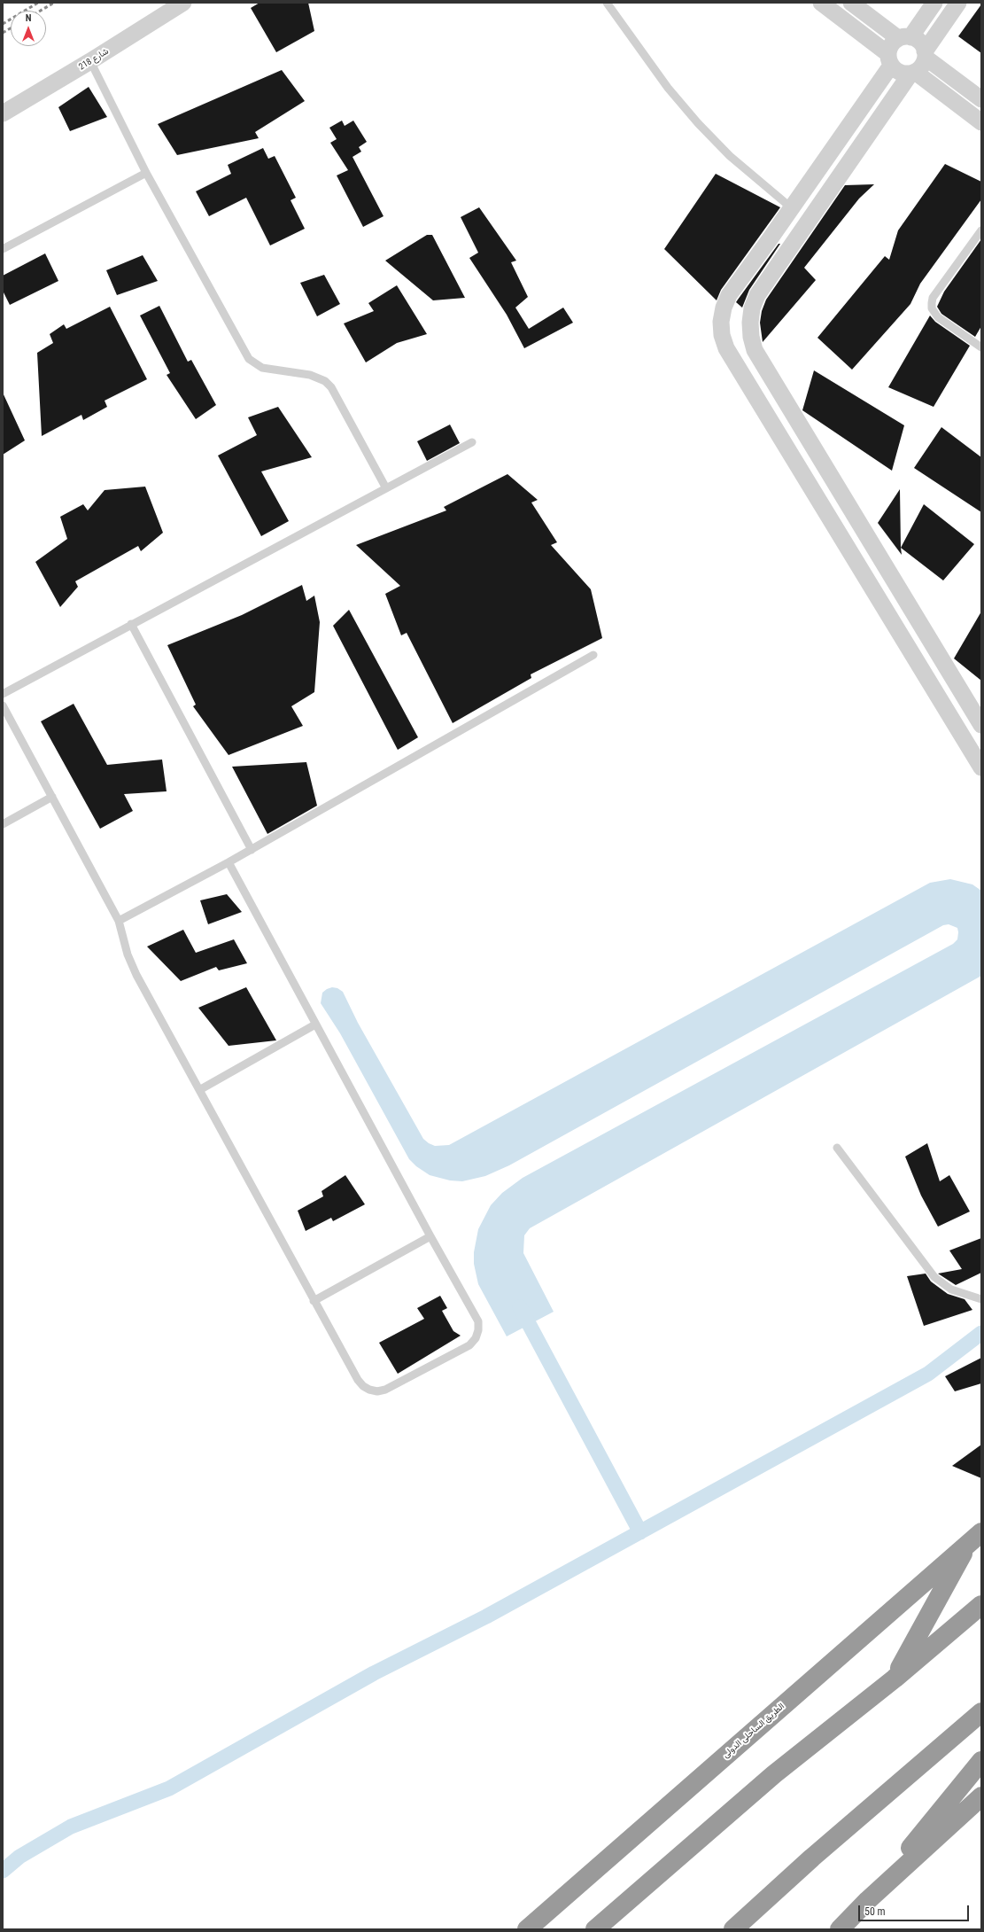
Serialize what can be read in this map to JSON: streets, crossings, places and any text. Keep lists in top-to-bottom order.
{
  "streets": {
    "highway": ["الطريق الساحلى الدولى"],
    "street": ["شارع 218"]
  },
  "scale_bar": "50 m",
  "north": "top"
}
